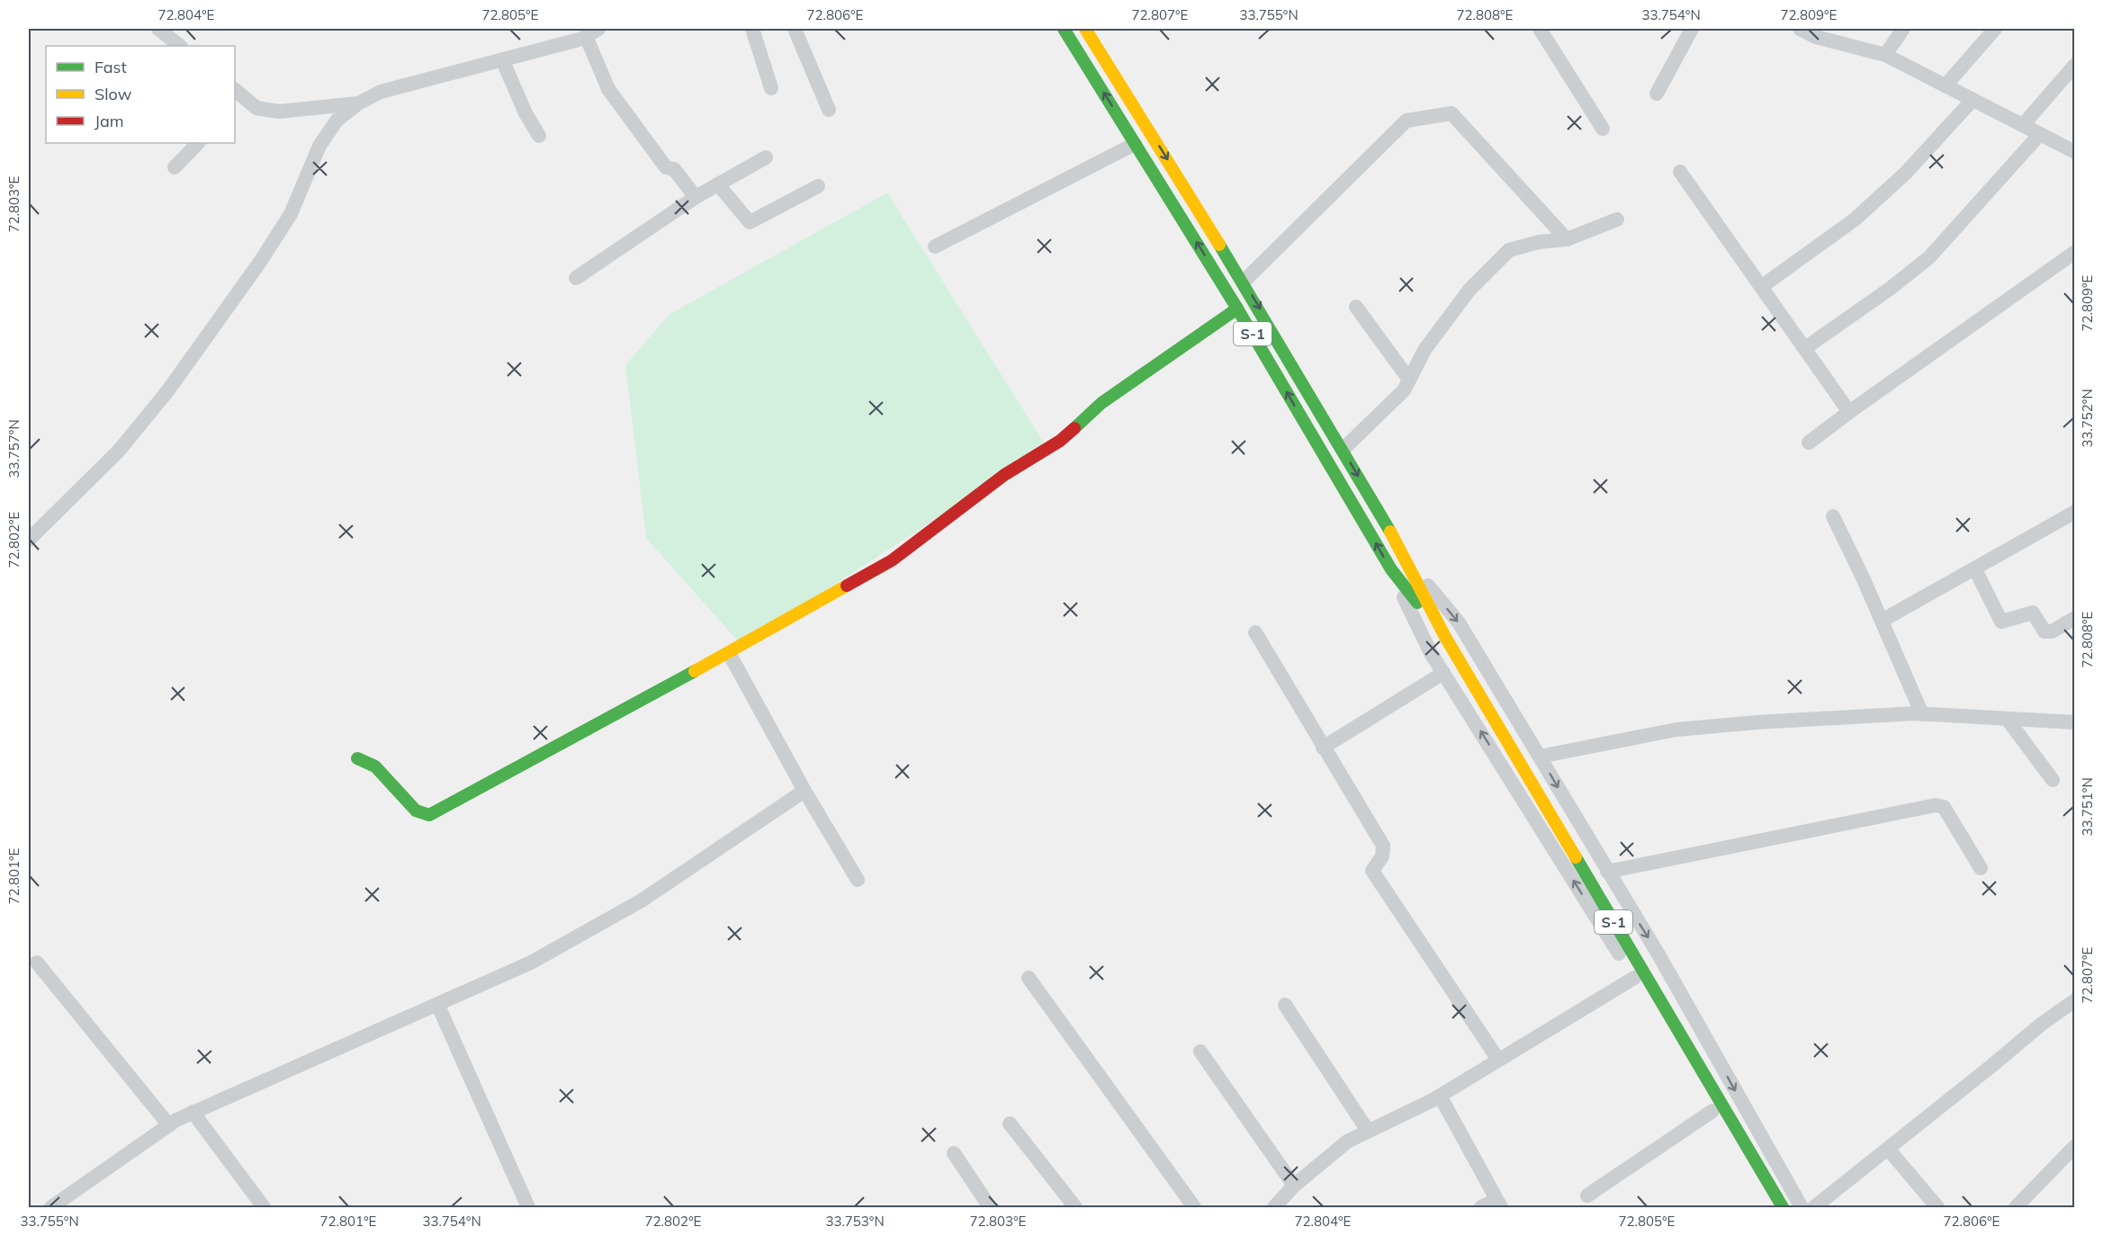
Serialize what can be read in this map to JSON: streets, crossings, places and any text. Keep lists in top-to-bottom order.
{
  "streets": {
    "main road": ["S-1"]
  },
  "legend": ["Fast", "Slow", "Jam"],
  "coordinates": [
    "72.804°E",
    "72.805°E",
    "72.806°E",
    "72.807°E",
    "33.755°N",
    "72.808°E",
    "33.754°N",
    "72.809°E",
    "72.803°E",
    "33.752°N",
    "33.757°N",
    "72.802°E",
    "33.751°N",
    "72.801°E",
    "33.753°N"
  ]
}
